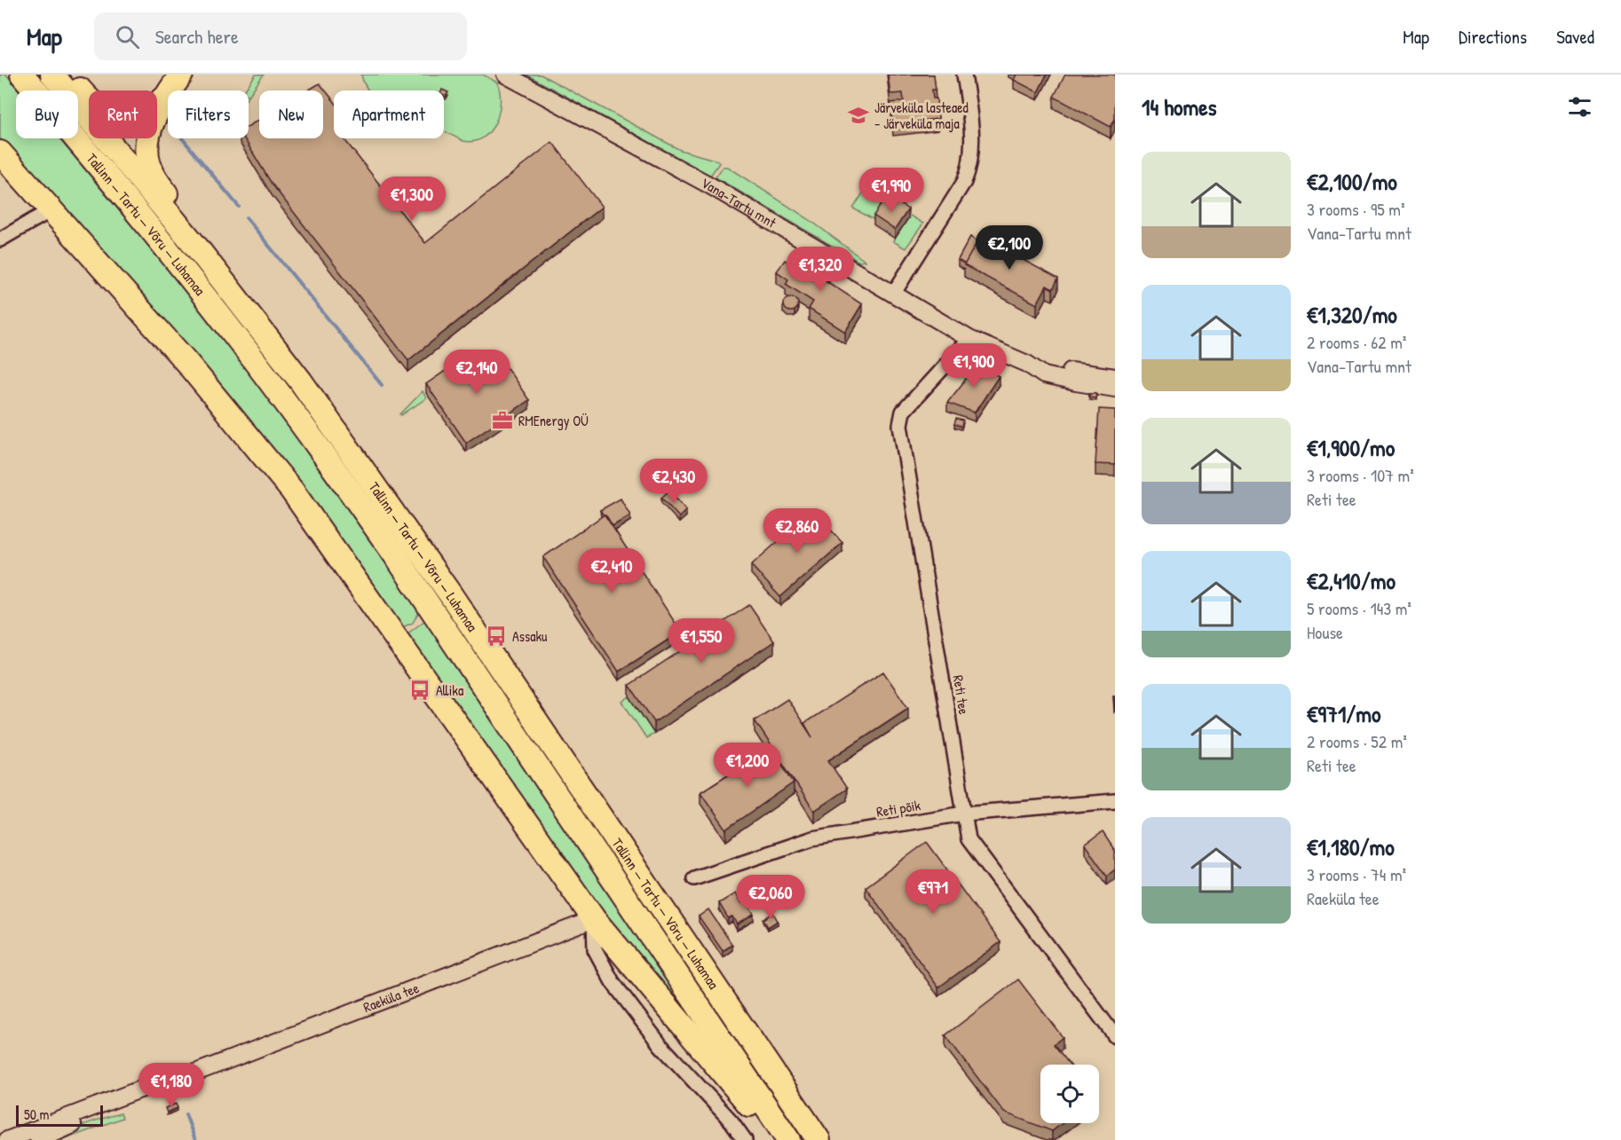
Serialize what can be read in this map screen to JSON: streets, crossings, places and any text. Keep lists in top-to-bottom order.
{
  "streets": {
    "highway": ["Tallinn — Tartu — Võru — Luhamaa"],
    "street": [
      "Vana-Tartu mnt",
      "Reti tee",
      "Reti põik",
      "Raeküla tee"
    ]
  },
  "crossings": [
    ["Vana-Tartu mnt", "Reti tee"],
    ["Reti tee", "Reti põik"]
  ],
  "places": {
    "school or university": ["Järveküla lasteaed - Järveküla maja"],
    "office": ["RMEnergy OÜ"],
    "bus stop": ["Assaku", "Allika"]
  },
  "scale_bar": "50 m",
  "page": {
    "header": "Map",
    "search": "Search here",
    "nav": ["Map", "Directions", "Saved"],
    "heading": "14 homes",
    "chip": [
      "Buy",
      "Rent",
      "Filters",
      "New",
      "Apartment"
    ],
    "list": [
      {
        "name": "€2,100/mo",
        "note": "3 rooms · 95 m² · Vana-Tartu mnt"
      },
      {
        "name": "€1,320/mo",
        "note": "2 rooms · 62 m² · Vana-Tartu mnt"
      },
      {
        "name": "€1,900/mo",
        "note": "3 rooms · 107 m² · Reti tee"
      },
      {
        "name": "€2,410/mo",
        "note": "5 rooms · 143 m² · House"
      },
      {
        "name": "€971/mo",
        "note": "2 rooms · 52 m² · Reti tee"
      },
      {
        "name": "€1,180/mo",
        "note": "3 rooms · 74 m² · Raeküla tee"
      }
    ],
    "price": [
      "€1,990",
      "€1,300",
      "€2,100",
      "€1,320",
      "€1,900",
      "€2,140",
      "€2,430",
      "€2,860",
      "€2,410",
      "€1,550",
      "€1,200",
      "€971",
      "€2,060",
      "€1,180"
    ],
    "scale": "50 m"
  }
}
